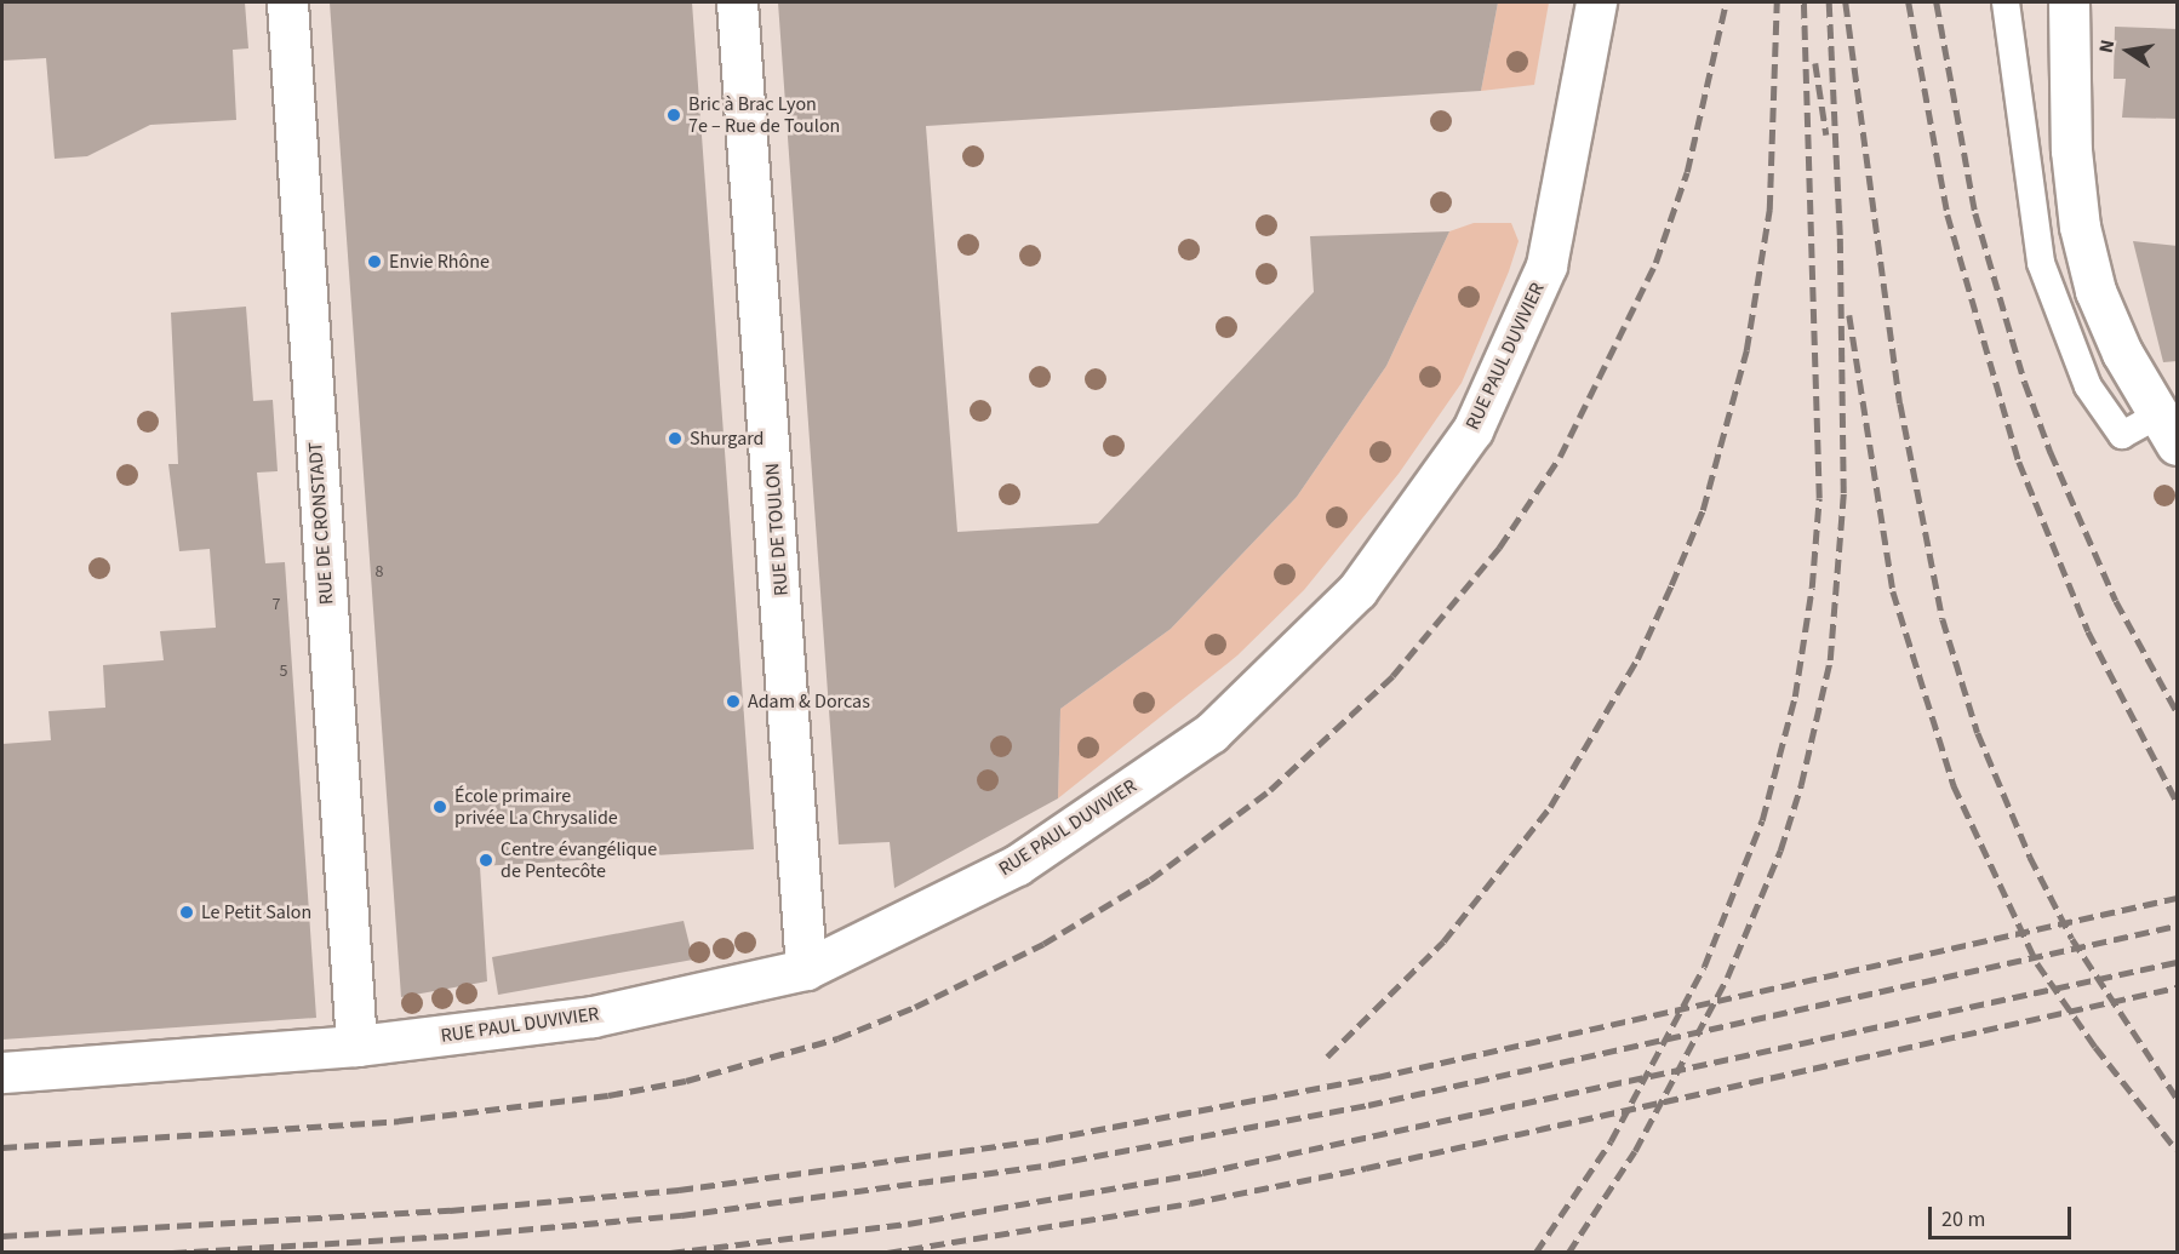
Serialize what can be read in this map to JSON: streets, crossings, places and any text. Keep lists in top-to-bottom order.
{
  "streets": {
    "street": ["RUE PAUL DUVIVIER", "RUE DE CRONSTADT", "RUE DE TOULON"]
  },
  "crossings": [
    ["RUE PAUL DUVIVIER", "RUE DE CRONSTADT"],
    ["RUE PAUL DUVIVIER", "RUE DE TOULON"]
  ],
  "places": [
    "Bric à Brac Lyon 7e – Rue de Toulon",
    "Envie Rhône",
    "Shurgard",
    "Adam & Dorcas",
    "École primaire privée La Chrysalide",
    "Centre évangélique de Pentecôte",
    "Le Petit Salon"
  ],
  "house_numbers": ["8", "7", "5"],
  "scale_bar": "20 m",
  "north": "left"
}
